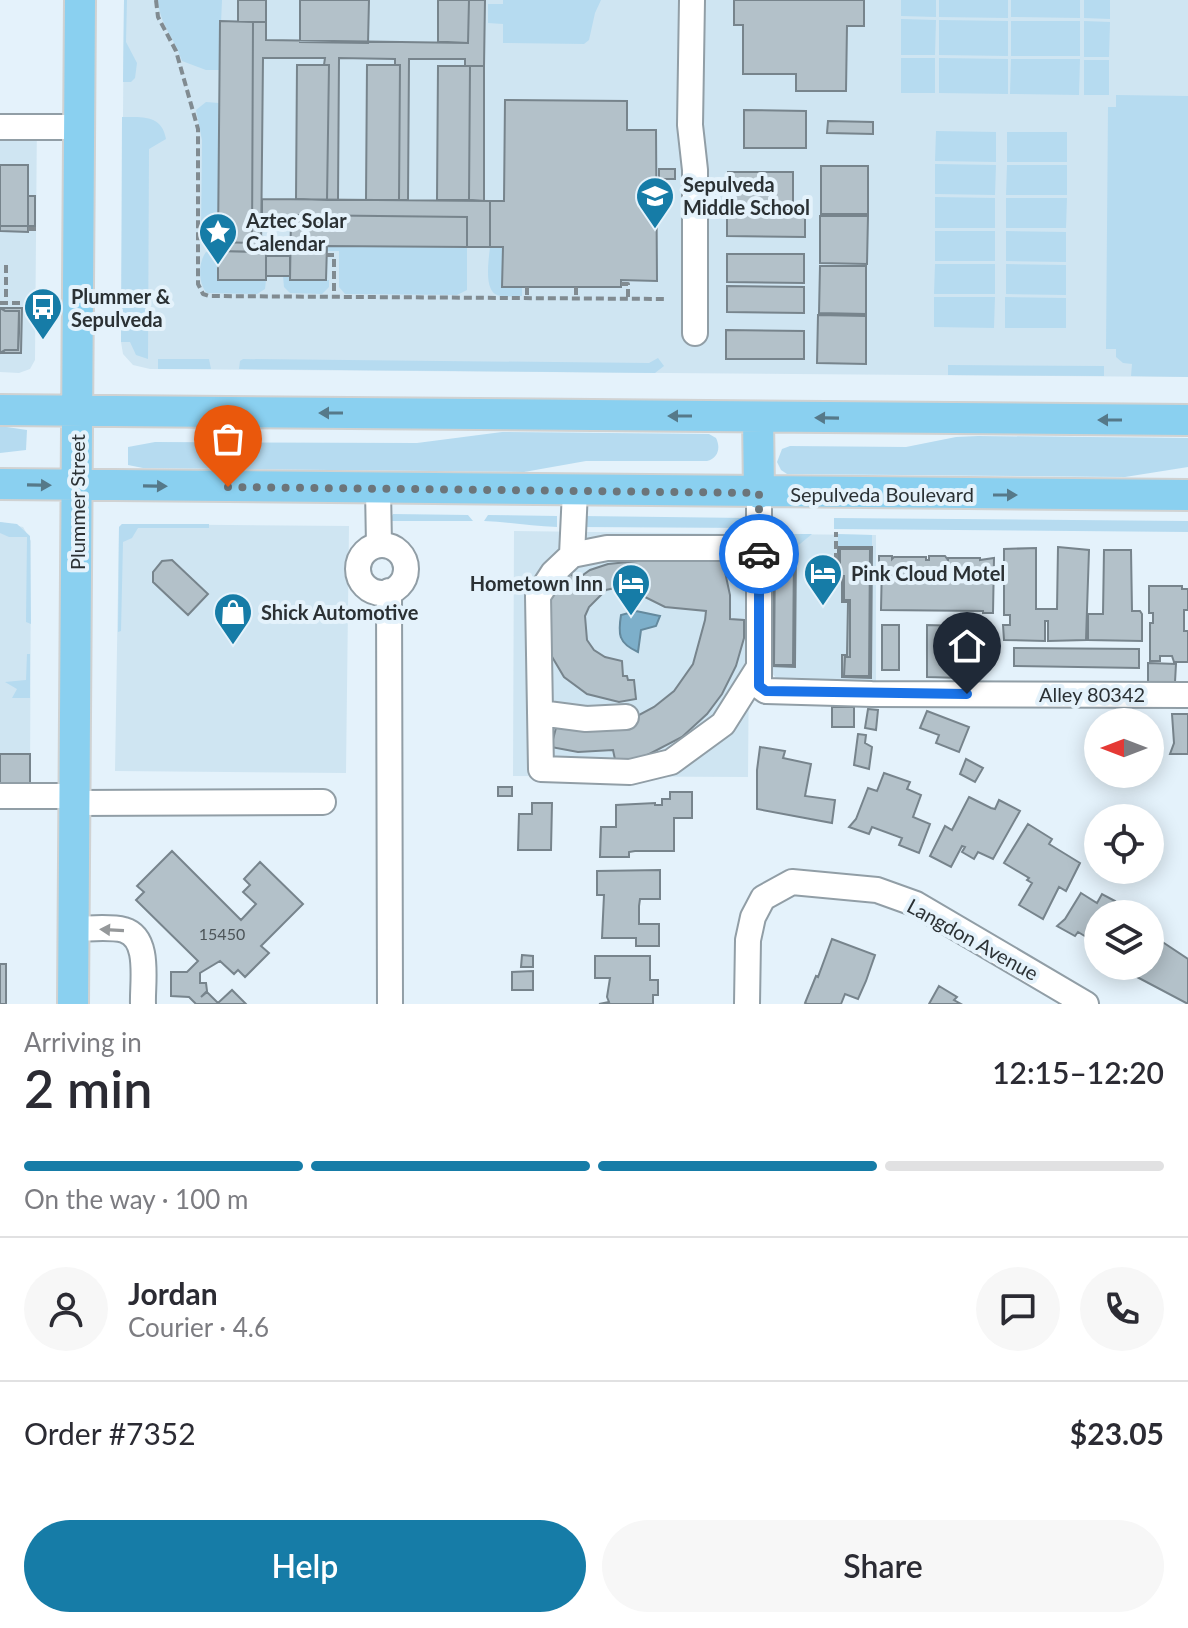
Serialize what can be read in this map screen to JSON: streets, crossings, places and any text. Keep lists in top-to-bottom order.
{
  "streets": {
    "main road": ["Sepulveda Boulevard", "Plummer Street"],
    "street": ["Alley 80342", "Langdon Avenue"]
  },
  "crossings": [
    ["Sepulveda Boulevard", "Plummer Street"]
  ],
  "places": {
    "school or university": ["Sepulveda Middle School"],
    "place": ["Aztec Solar Calendar"],
    "bus stop": ["Plummer & Sepulveda"],
    "hotel": ["Pink Cloud Motel", "Hometown Inn"],
    "shop": ["Shick Automotive"]
  },
  "house_numbers": ["15450"],
  "north": "left",
  "page": {
    "heading": ["2 min", "Arriving in", "12:15–12:20"],
    "panel": [
      "Jordan",
      "Courier · 4.6",
      "Order #7352",
      "$23.05"
    ],
    "bar": "On the way · 100 m",
    "buttons": ["Help", "Share"]
  }
}
